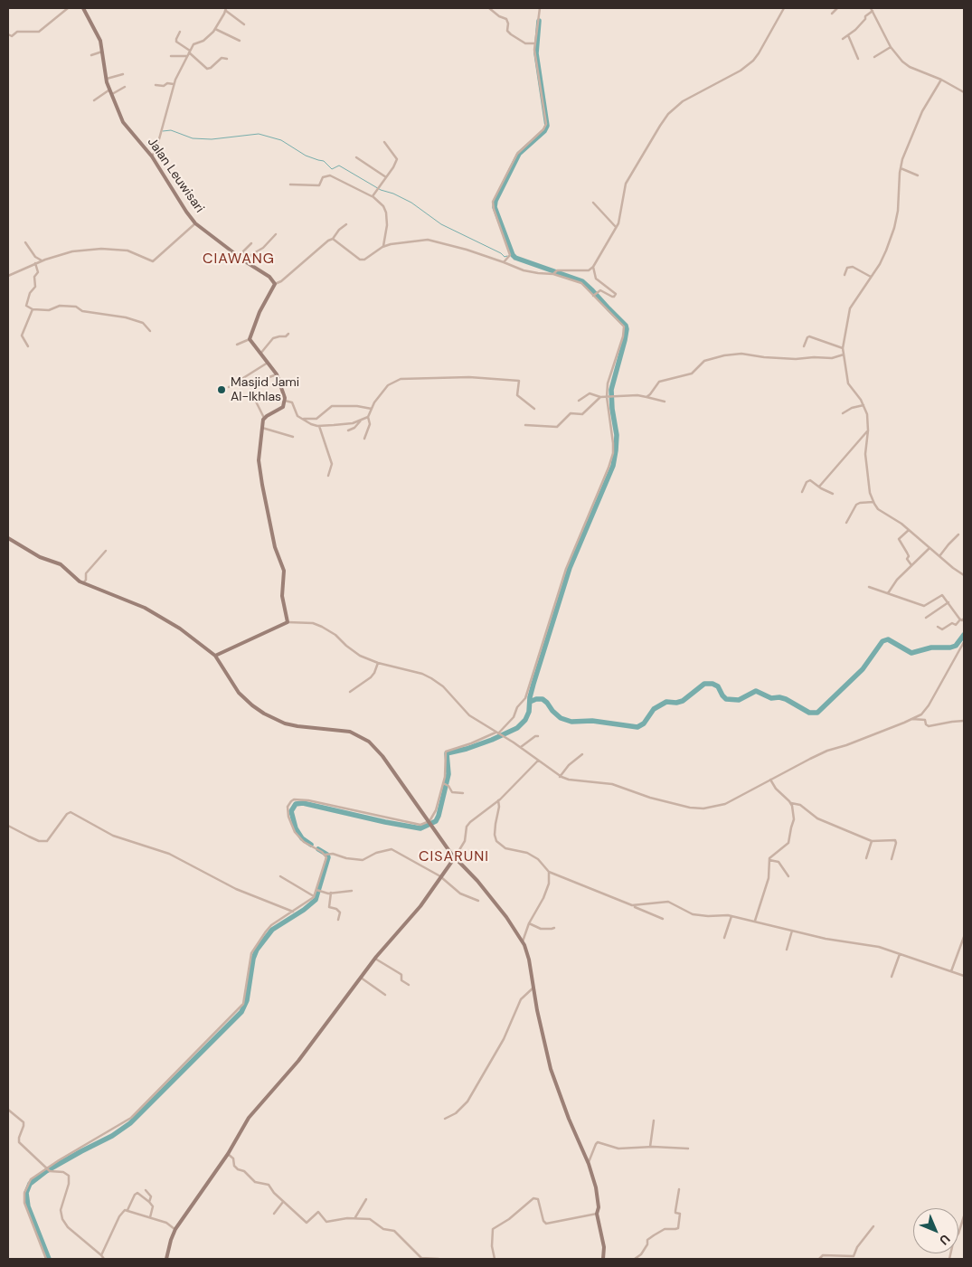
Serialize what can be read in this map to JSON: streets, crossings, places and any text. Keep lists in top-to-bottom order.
{
  "streets": {
    "main road": ["Jalan Leuwisari"]
  },
  "districts": ["CIAWANG", "CISARUNI"],
  "places": ["Masjid Jami Al-Ikhlas"],
  "north": "bottom right"
}
